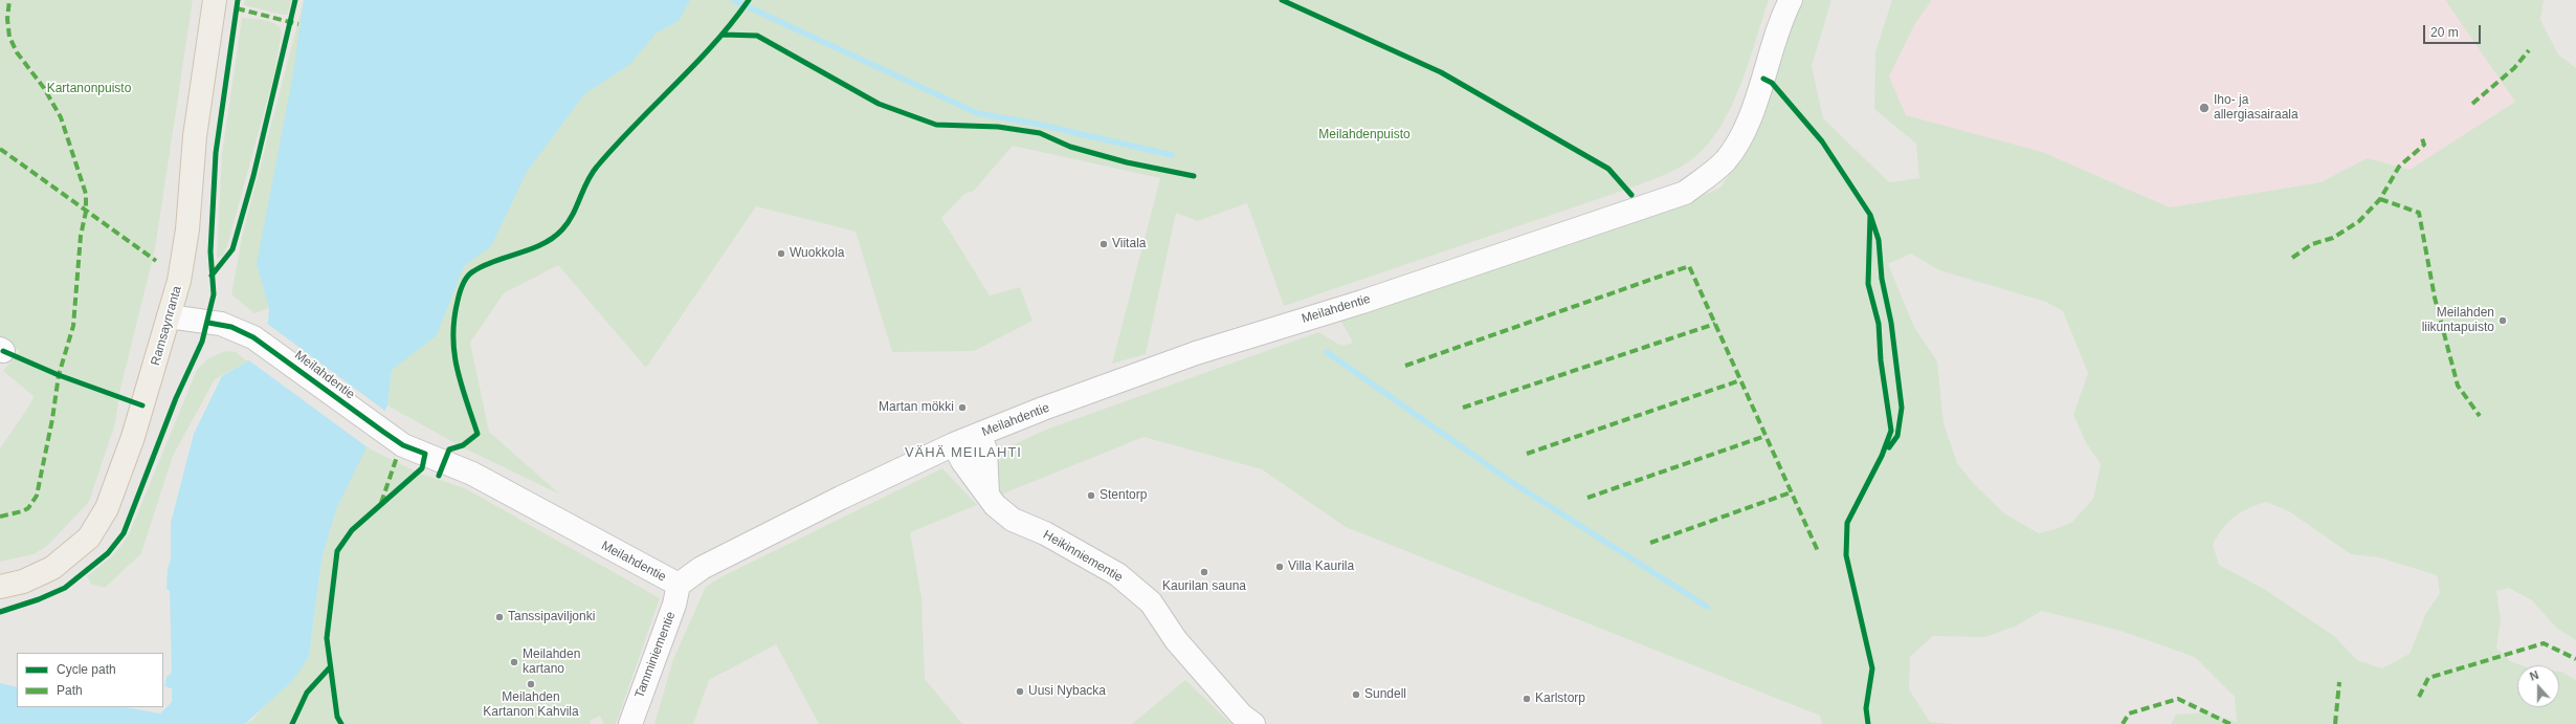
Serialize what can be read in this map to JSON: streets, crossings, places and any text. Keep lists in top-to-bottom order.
{
  "streets": {
    "main road": ["Ramsaynranta"],
    "street": ["Meilahdentie", "Heikinniementie", "Tamminiementie"]
  },
  "crossings": [
    ["Meilahdentie", "Ramsaynranta"],
    ["Meilahdentie", "Heikinniementie"],
    ["Meilahdentie", "Tamminiementie"]
  ],
  "districts": ["VÄHÄ MEILAHTI"],
  "parks": ["Kartanonpuisto", "Meilahdenpuisto"],
  "places": [
    "Iho- ja allergiasairaala",
    "Viitala",
    "Wuokkola",
    "Meilahden liikuntapuisto",
    "Martan mökki",
    "Stentorp",
    "Villa Kaurila",
    "Kaurilan sauna",
    "Tanssipaviljonki",
    "Meilahden kartano",
    "Meilahden Kartanon Kahvila",
    "Uusi Nybacka",
    "Sundell",
    "Karlstorp"
  ],
  "legend": ["Cycle path", "Path"],
  "scale_bar": "20 m",
  "north": "top"
}
